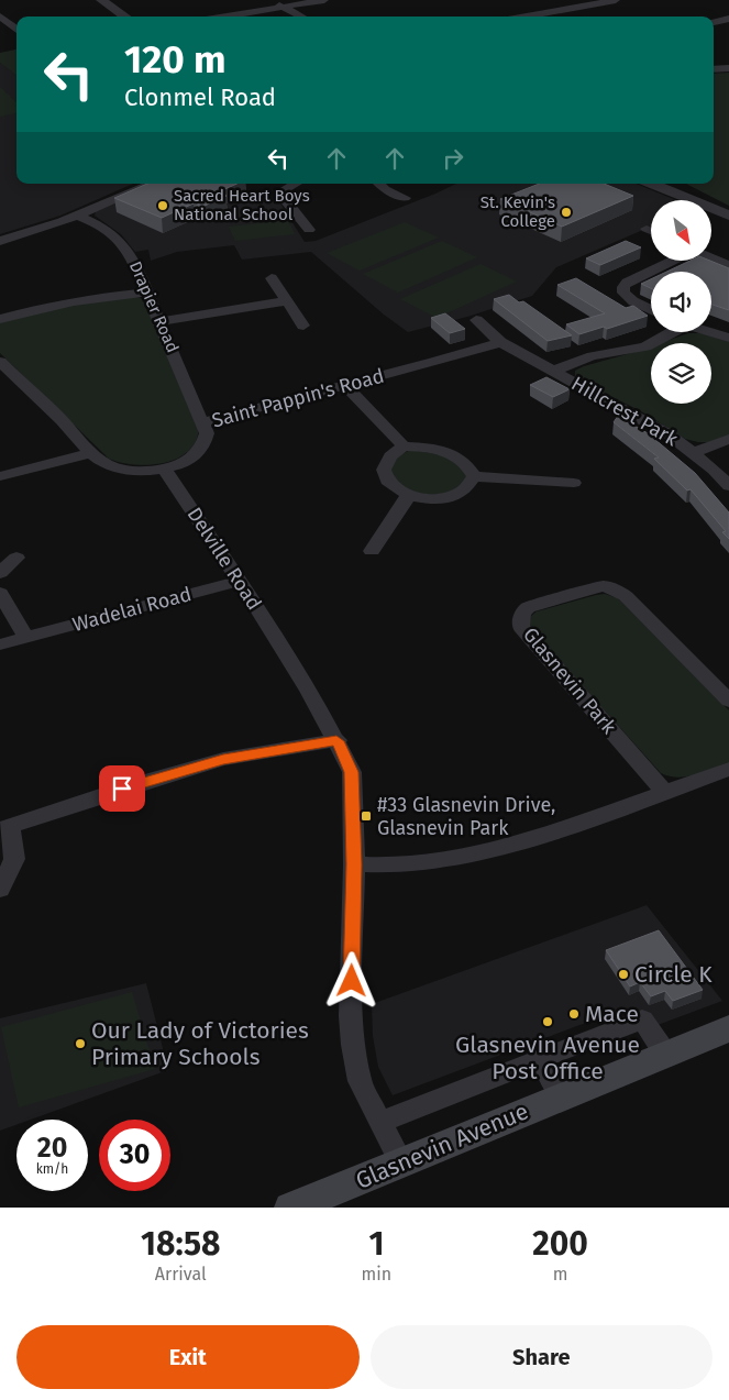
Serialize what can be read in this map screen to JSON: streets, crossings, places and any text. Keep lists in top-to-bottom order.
{
  "streets": {
    "main road": ["Glasnevin Avenue"],
    "street": [
      "Drapier Road",
      "Saint Pappin's Road",
      "Hillcrest Park",
      "Delville Road",
      "Wadelai Road",
      "Glasnevin Park"
    ]
  },
  "crossings": [
    ["Drapier Road", "Saint Pappin's Road"],
    ["Saint Pappin's Road", "Hillcrest Park"],
    ["Saint Pappin's Road", "Delville Road"],
    ["Delville Road", "Wadelai Road"]
  ],
  "places": {
    "other": [
      "Sacred Heart Boys National School",
      "St. Kevin's College",
      "Circle K",
      "Mace",
      "Glasnevin Avenue Post Office",
      "Our Lady of Victories Primary Schools"
    ],
    "transit": ["#33 Glasnevin Drive, Glasnevin Park"]
  },
  "north": "bottom right",
  "page": {
    "turn": ["120 m", "Clonmel Road"],
    "speed": "20 km/h",
    "limit": "30",
    "eta": [
      "18:58",
      "Arrival",
      "1",
      "min",
      "200",
      "m"
    ],
    "buttons": ["Exit", "Share"]
  }
}
